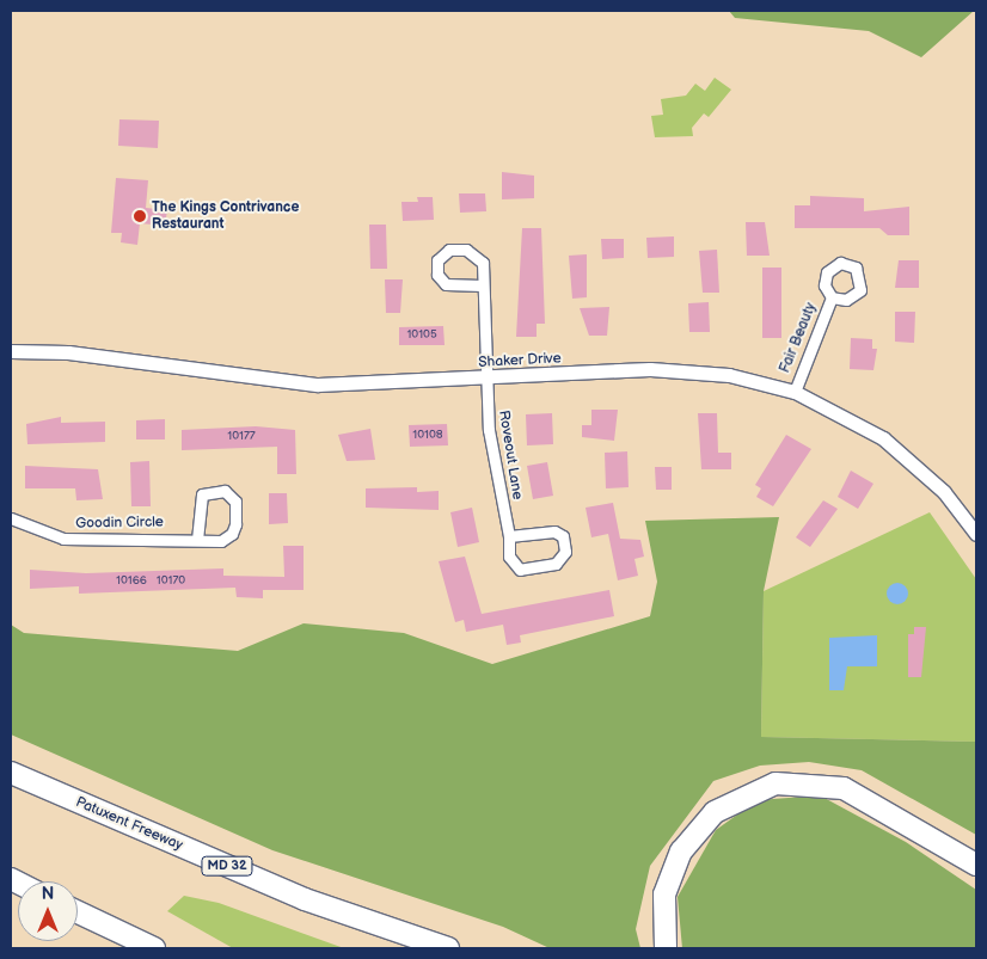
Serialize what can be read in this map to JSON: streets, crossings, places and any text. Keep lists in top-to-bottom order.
{
  "streets": {
    "highway": ["Patuxent Freeway", "MD 32"],
    "street": [
      "Fair Beauty",
      "Shaker Drive",
      "Roveout Lane",
      "Goodin Circle"
    ]
  },
  "crossings": [
    ["Fair Beauty", "Shaker Drive"],
    ["Shaker Drive", "Roveout Lane"]
  ],
  "places": ["The Kings Contrivance Restaurant"],
  "house_numbers": [
    "10105",
    "10108",
    "10177",
    "10166",
    "10170"
  ],
  "north": "top"
}
